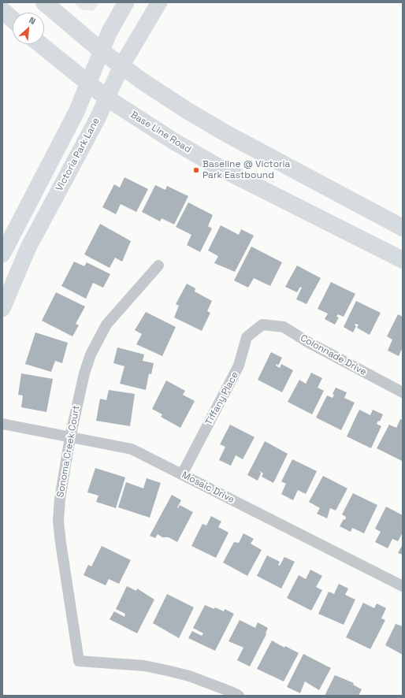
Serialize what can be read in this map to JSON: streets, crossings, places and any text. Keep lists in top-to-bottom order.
{
  "streets": {
    "main road": ["Base Line Road", "Victoria Park Lane"],
    "street": [
      "Colonnade Drive",
      "Tiffany Place",
      "Sonoma Creek Court",
      "Mosaic Drive"
    ]
  },
  "crossings": [
    ["Base Line Road", "Victoria Park Lane"],
    ["Colonnade Drive", "Tiffany Place"],
    ["Tiffany Place", "Mosaic Drive"],
    ["Sonoma Creek Court", "Mosaic Drive"]
  ],
  "places": ["Baseline @ Victoria Park Eastbound"],
  "north": "top right"
}
